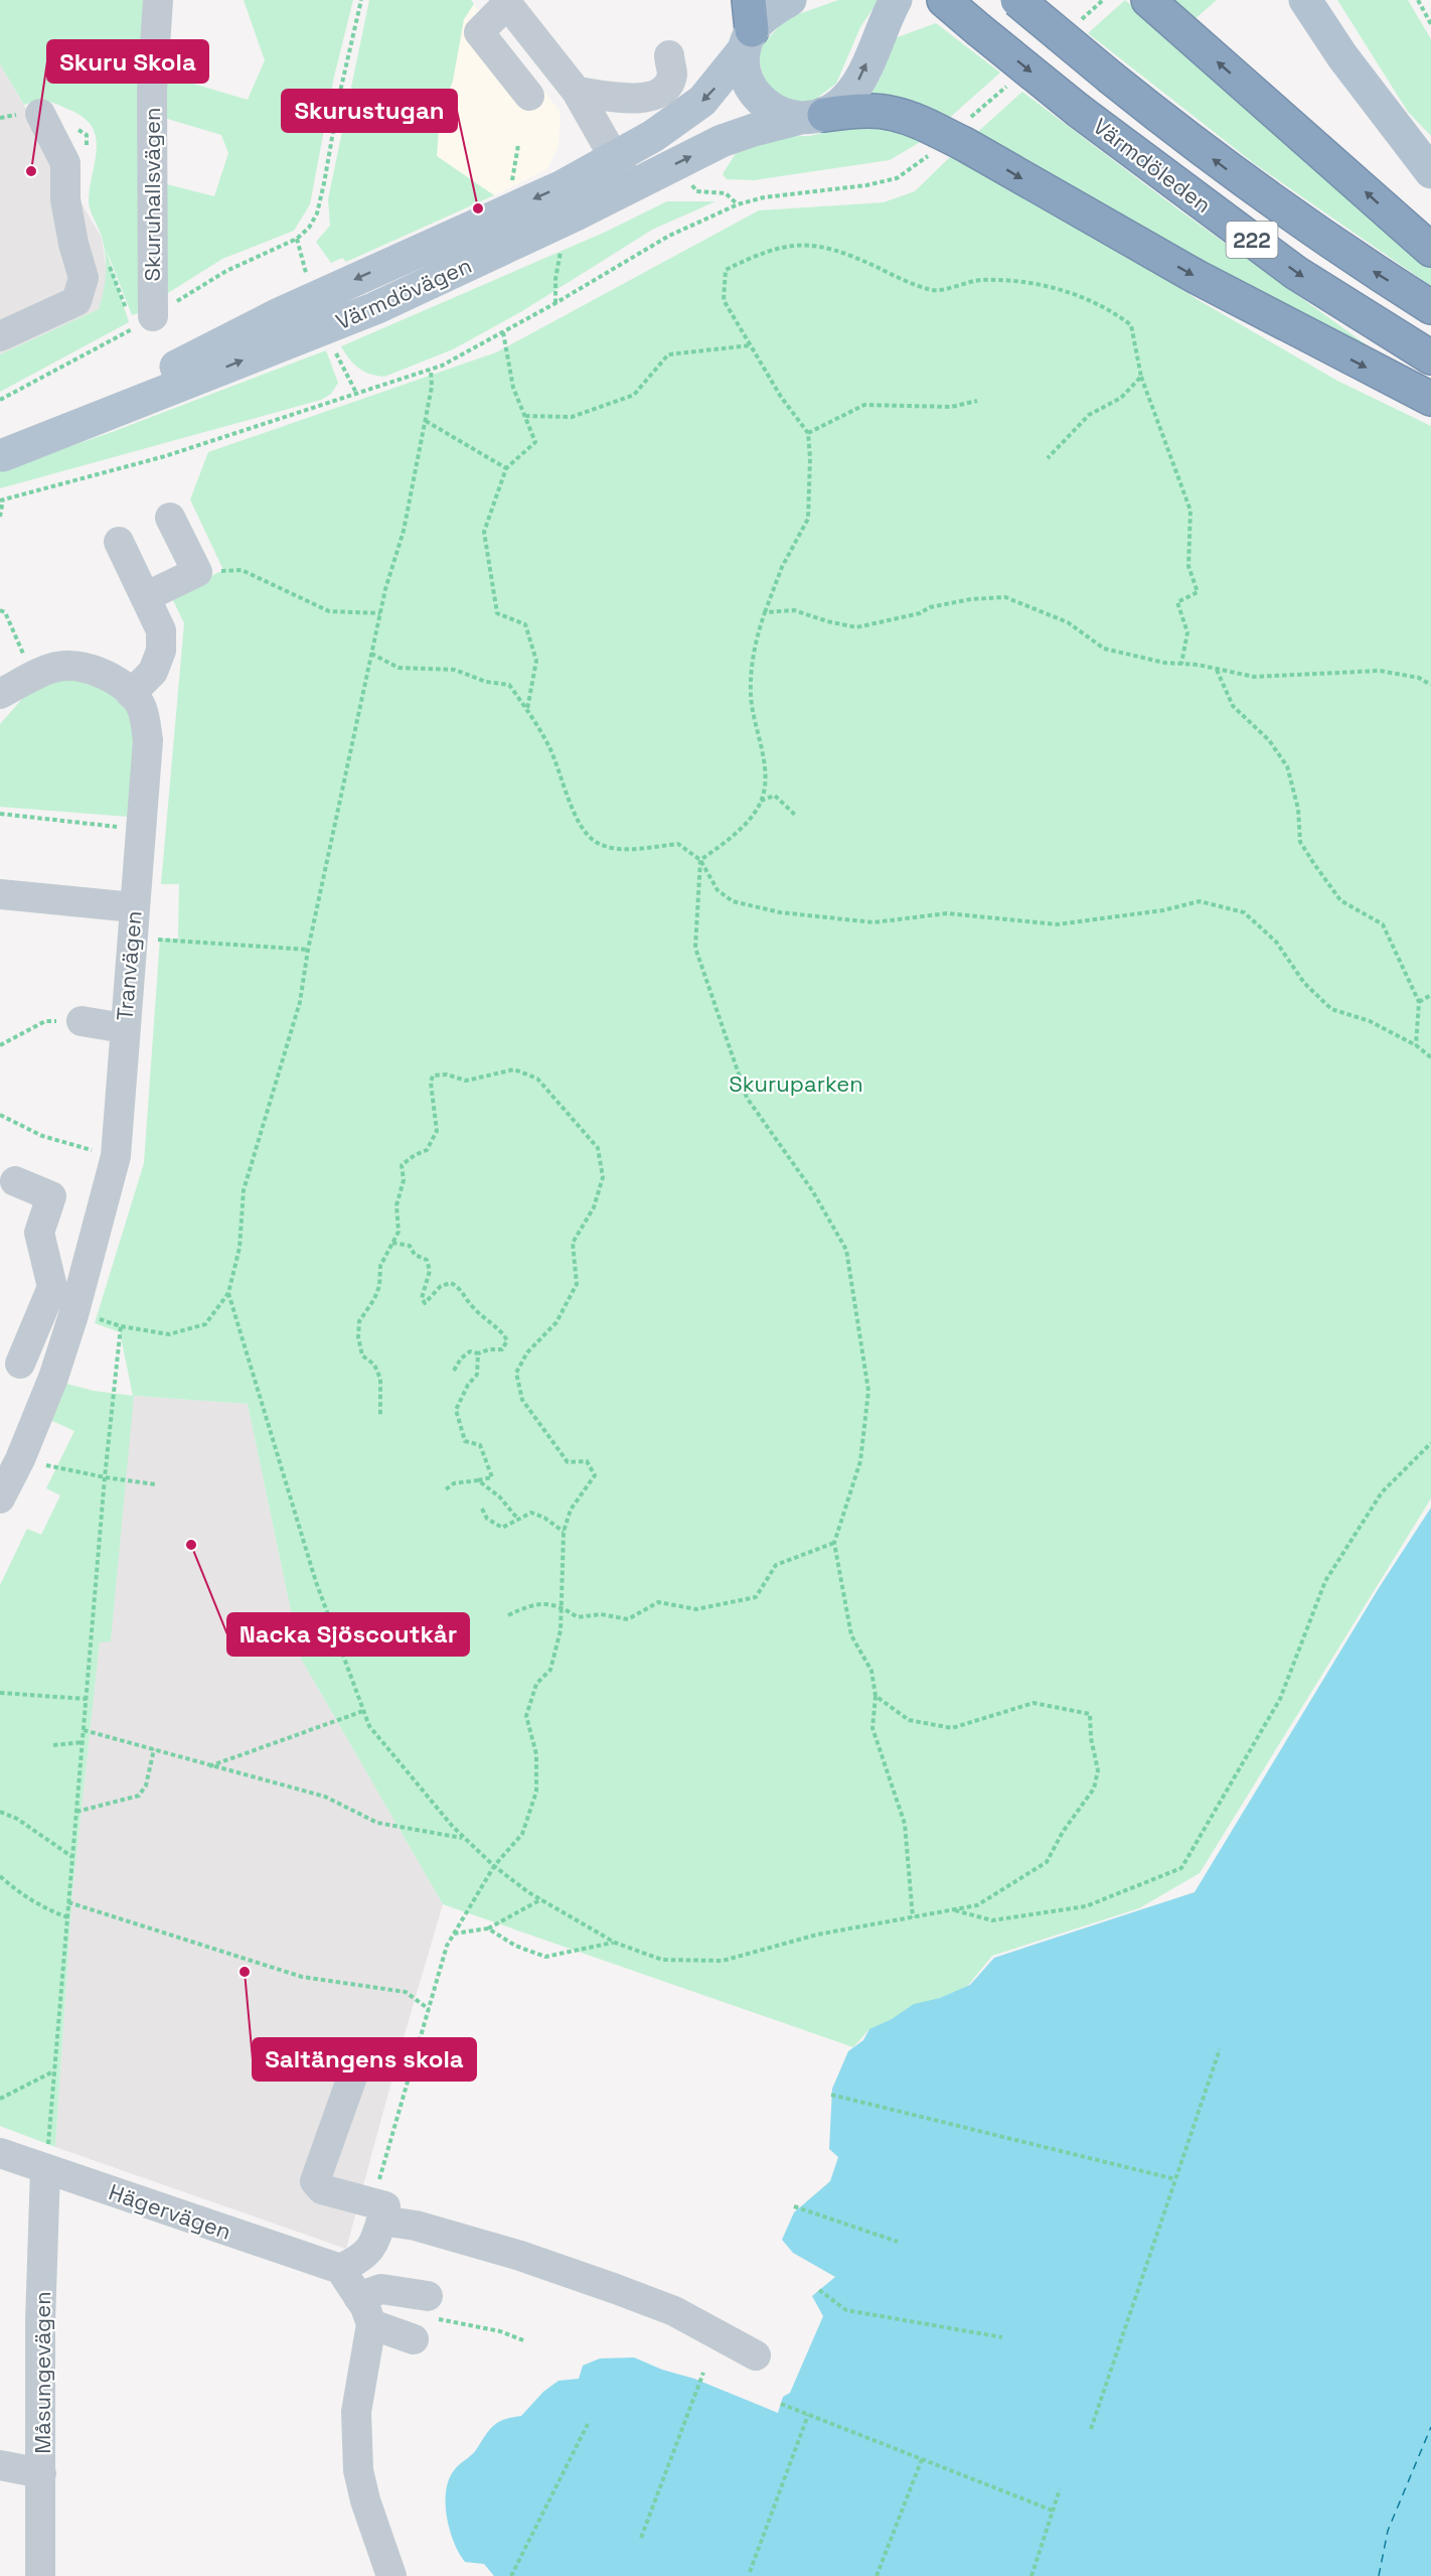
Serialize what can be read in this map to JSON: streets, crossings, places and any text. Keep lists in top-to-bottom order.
{
  "streets": {
    "highway": ["Värmdöleden", "222"],
    "main road": ["Värmdövägen"],
    "street": [
      "Skuruhallsvägen",
      "Tranvägen",
      "Hägervägen",
      "Måsungevägen"
    ]
  },
  "crossings": [
    ["Hägervägen", "Måsungevägen"]
  ],
  "parks": ["Skuruparken"],
  "places": [
    "Skuru Skola",
    "Skurustugan",
    "Nacka Sjöscoutkår",
    "Saltängens skola"
  ]
}
